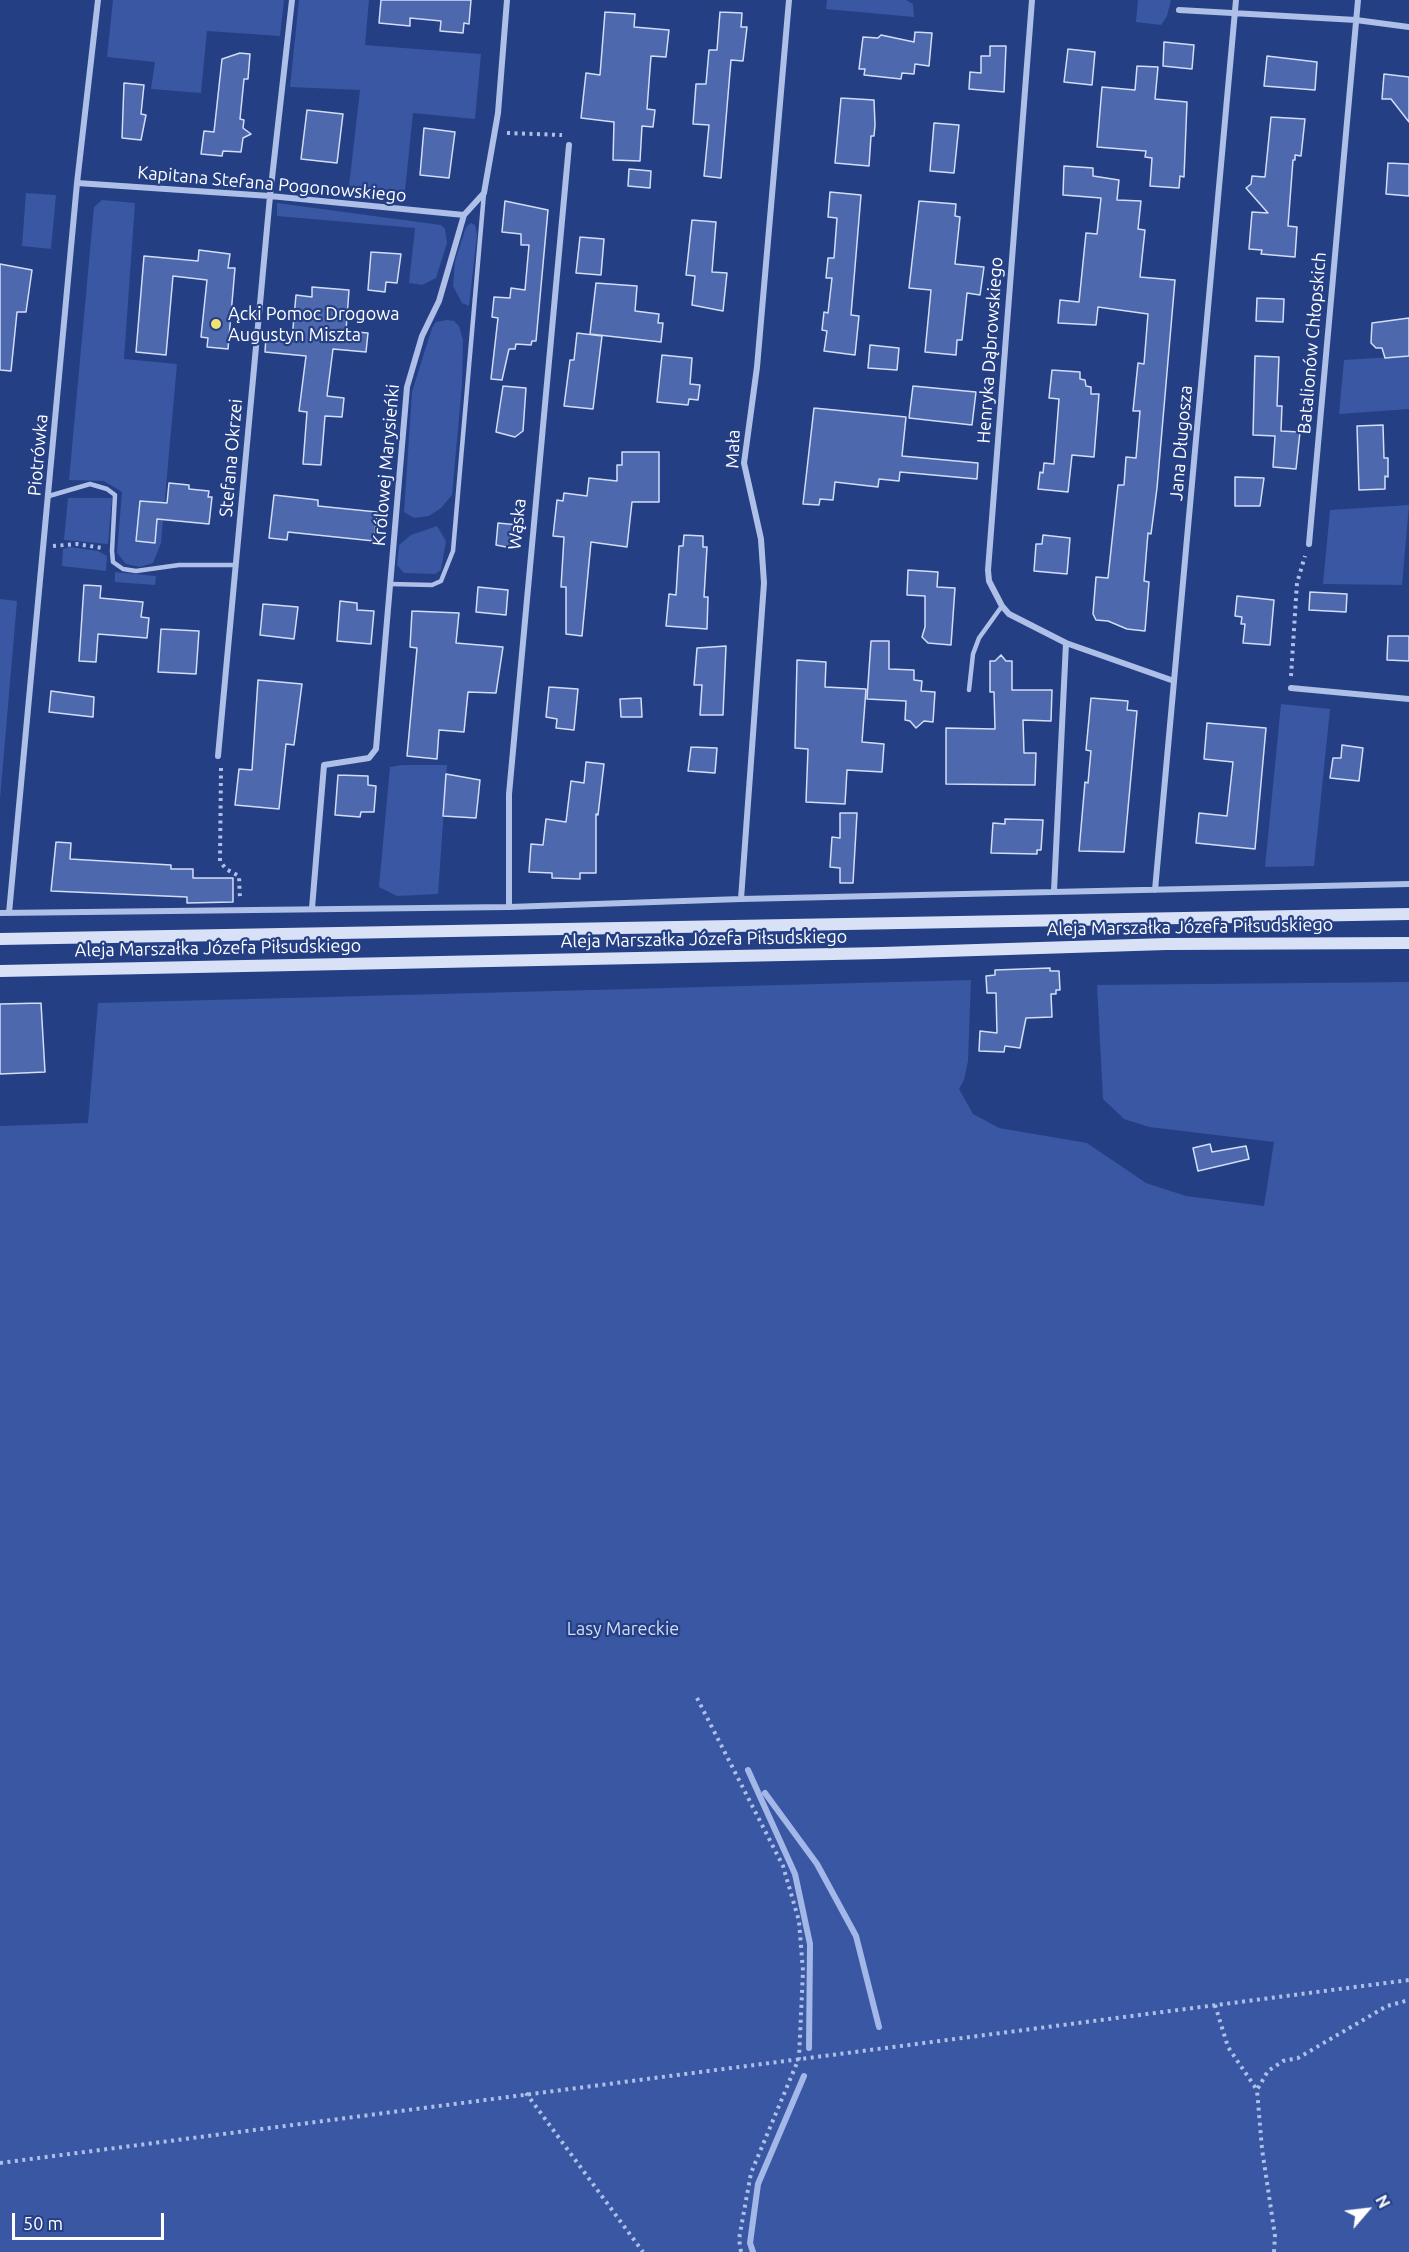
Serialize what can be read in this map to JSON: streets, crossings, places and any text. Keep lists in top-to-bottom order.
{
  "streets": {
    "main road": ["Aleja Marszałka Józefa Piłsudskiego"],
    "street": [
      "Kapitana Stefana Pogonowskiego",
      "Batalionów Chłopskich",
      "Henryka Dąbrowskiego",
      "Jana Długosza",
      "Mała",
      "Piotrówka",
      "Stefana Okrzei",
      "Królowej Marysieńki",
      "Wąska"
    ]
  },
  "crossings": [
    ["Kapitana Stefana Pogonowskiego", "Piotrówka"],
    ["Kapitana Stefana Pogonowskiego", "Stefana Okrzei"],
    ["Kapitana Stefana Pogonowskiego", "Królowej Marysieńki"]
  ],
  "parks": ["Lasy Mareckie"],
  "places": ["Ącki Pomoc Drogowa Augustyn Miszta"],
  "scale_bar": "50 m",
  "north": "top right"
}
